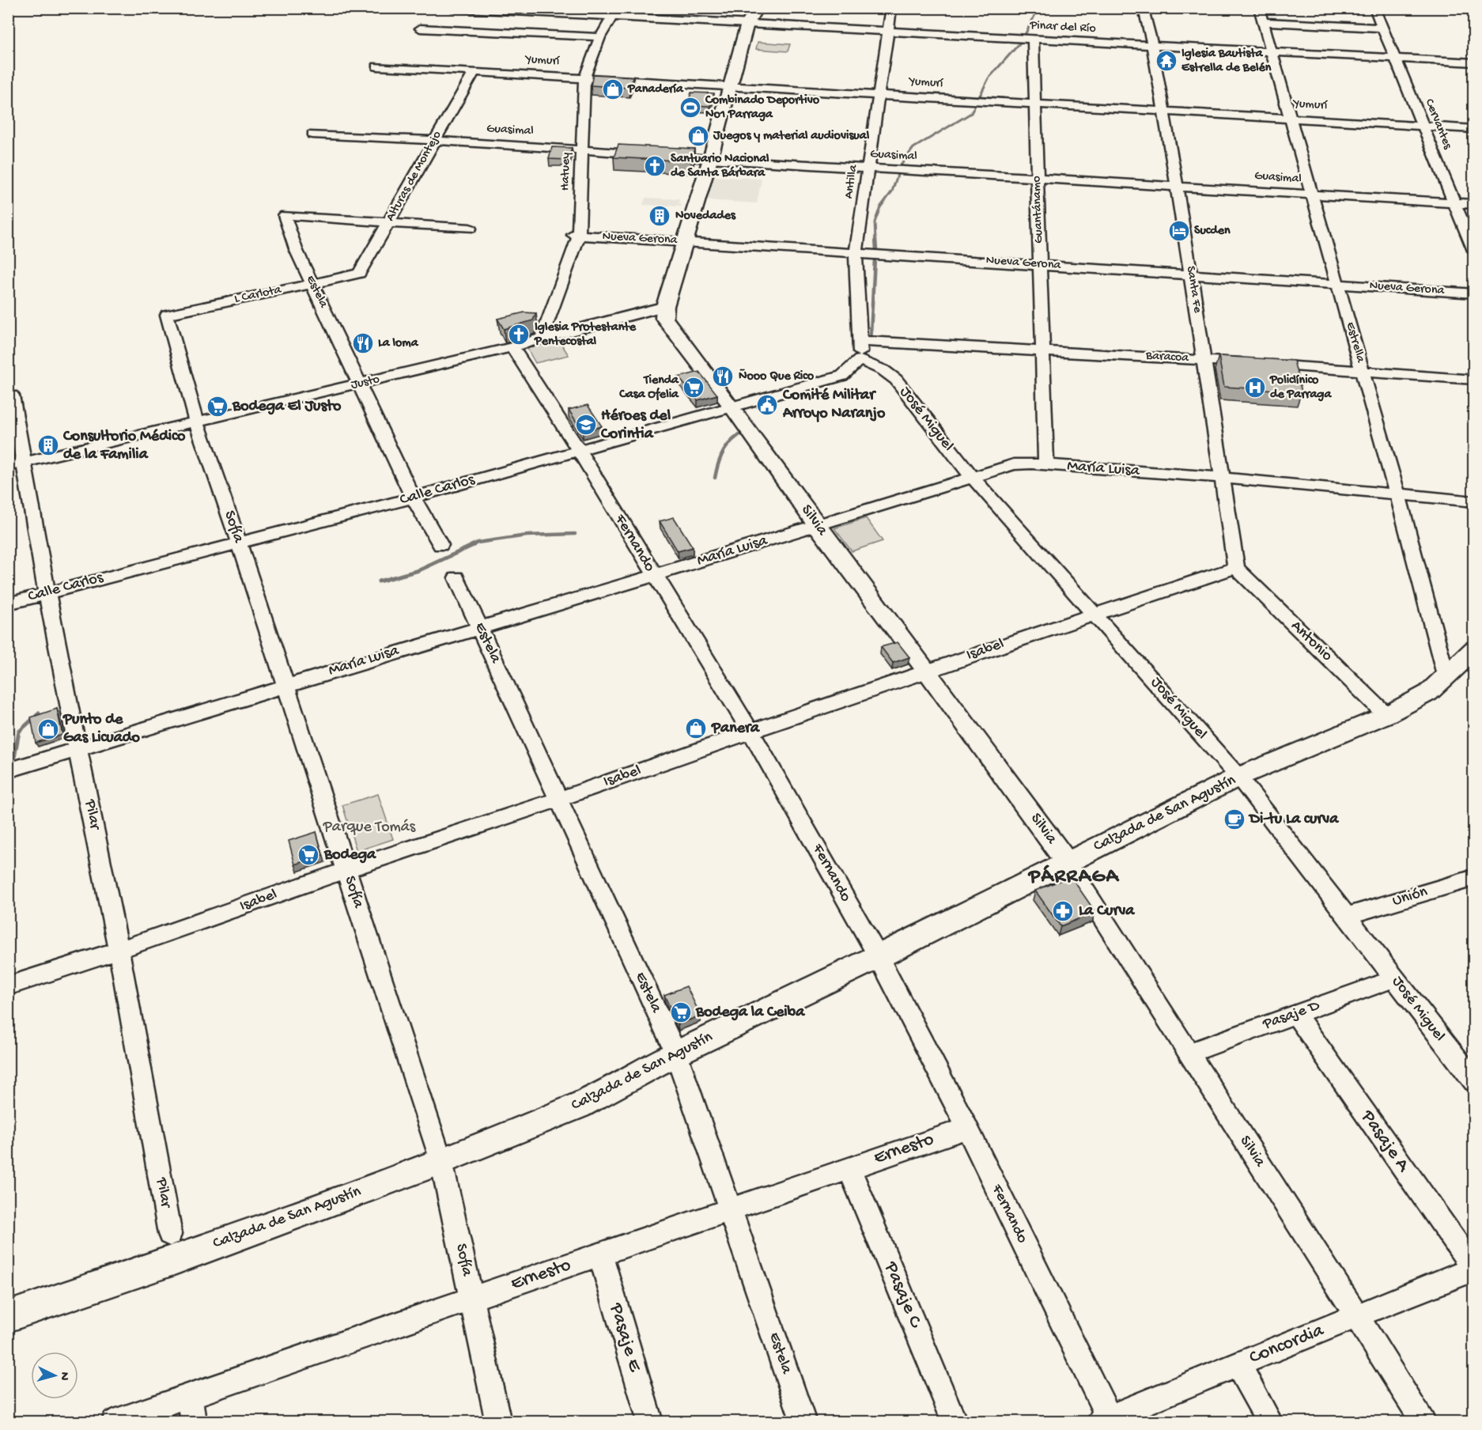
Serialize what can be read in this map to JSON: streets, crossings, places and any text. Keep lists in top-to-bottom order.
{
  "streets": {
    "main road": ["Silvia", "Calzada de San Agustín"],
    "street": [
      "Pinar del Río",
      "Yumurí",
      "Cervantes",
      "Guasimal",
      "Hatuey",
      "Alturas de Montejo",
      "Antilla",
      "Guantánamo",
      "Nueva Gerona",
      "Santa Fe",
      "Estela",
      "L Carlota",
      "Estrella",
      "Baracoa",
      "Justo",
      "José Miguel",
      "María Luisa",
      "Calle Carlos",
      "Sofía",
      "Fernando",
      "Antonio",
      "Isabel",
      "Pilar",
      "Unión",
      "Pasaje D",
      "Pasaje A",
      "Ernesto",
      "Pasaje C",
      "Pasaje E",
      "Concordia"
    ]
  },
  "crossings": [
    ["Pinar del Río", "Cervantes"],
    ["Pinar del Río", "Hatuey"],
    ["Pinar del Río", "Antilla"],
    ["Pinar del Río", "Guantánamo"],
    ["Pinar del Río", "Santa Fe"],
    ["Pinar del Río", "Estrella"],
    ["Yumurí", "Cervantes"],
    ["Yumurí", "Hatuey"],
    ["Yumurí", "Alturas de Montejo"],
    ["Yumurí", "Antilla"],
    ["Yumurí", "Guantánamo"],
    ["Yumurí", "Santa Fe"],
    ["Yumurí", "Estrella"],
    ["Cervantes", "Guasimal"],
    ["Guasimal", "Hatuey"],
    ["Guasimal", "Alturas de Montejo"],
    ["Guasimal", "Antilla"],
    ["Guasimal", "Guantánamo"],
    ["Guasimal", "Santa Fe"],
    ["Guasimal", "Estrella"],
    ["Hatuey", "Nueva Gerona"],
    ["Hatuey", "Justo"],
    ["Alturas de Montejo", "Estela"],
    ["Alturas de Montejo", "L Carlota"],
    ["Antilla", "Nueva Gerona"],
    ["Antilla", "Baracoa"],
    ["Antilla", "José Miguel"],
    ["Antilla", "Calle Carlos"],
    ["Guantánamo", "Nueva Gerona"],
    ["Guantánamo", "Baracoa"],
    ["Guantánamo", "María Luisa"],
    ["Nueva Gerona", "Santa Fe"],
    ["Nueva Gerona", "Estrella"],
    ["Santa Fe", "Baracoa"],
    ["Santa Fe", "María Luisa"],
    ["Santa Fe", "Antonio"],
    ["Santa Fe", "Isabel"],
    ["Estela", "L Carlota"],
    ["Estela", "Justo"],
    ["Estela", "María Luisa"],
    ["Estela", "Calle Carlos"],
    ["Estela", "Isabel"],
    ["Estela", "Calzada de San Agustín"],
    ["Estela", "Ernesto"],
    ["L Carlota", "Sofía"],
    ["Estrella", "Baracoa"],
    ["Estrella", "María Luisa"],
    ["Estrella", "Calzada de San Agustín"],
    ["Justo", "Silvia"],
    ["Justo", "Sofía"],
    ["Justo", "Fernando"],
    ["Justo", "Pilar"],
    ["José Miguel", "María Luisa"],
    ["José Miguel", "Calle Carlos"],
    ["José Miguel", "Isabel"],
    ["José Miguel", "Calzada de San Agustín"],
    ["José Miguel", "Unión"],
    ["José Miguel", "Pasaje D"],
    ["María Luisa", "Silvia"],
    ["María Luisa", "Sofía"],
    ["María Luisa", "Fernando"],
    ["María Luisa", "Pilar"],
    ["Calle Carlos", "Silvia"],
    ["Calle Carlos", "Sofía"],
    ["Calle Carlos", "Fernando"],
    ["Calle Carlos", "Pilar"],
    ["Silvia", "Isabel"],
    ["Silvia", "Calzada de San Agustín"],
    ["Silvia", "Pasaje D"],
    ["Silvia", "Concordia"],
    ["Sofía", "Isabel"],
    ["Sofía", "Calzada de San Agustín"],
    ["Sofía", "Ernesto"],
    ["Fernando", "Isabel"],
    ["Fernando", "Calzada de San Agustín"],
    ["Fernando", "Ernesto"],
    ["Fernando", "Concordia"],
    ["Antonio", "Isabel"],
    ["Antonio", "Calzada de San Agustín"],
    ["Isabel", "Pilar"],
    ["Calzada de San Agustín", "Pilar"],
    ["Pasaje D", "Pasaje A"],
    ["Pasaje A", "Concordia"],
    ["Ernesto", "Pasaje C"],
    ["Ernesto", "Pasaje E"]
  ],
  "districts": ["PÁRRAGA"],
  "parks": ["Parque Tomás"],
  "places": {
    "temple": ["Iglesia Bautista Estrella de Belén"],
    "shop": [
      "Panadería",
      "Juegos y material audiovisual",
      "Panera",
      "Punto de Gas Licuado"
    ],
    "sports": ["Combinado Deportivo No1 Parraga"],
    "church": ["Santuario Nacional de Santa Bárbara", "Iglesia Protestante Pentecostal"],
    "building": ["Novedades", "Consultorio Médico de la Familia"],
    "hotel": ["Sucden"],
    "restaurant": ["La loma", "Ñooo Que Rico"],
    "supermarket": [
      "Tienda Casa Ofelia",
      "Bodega El Justo",
      "Bodega",
      "Bodega la Ceiba"
    ],
    "hospital": ["Policlínico de Parraga"],
    "public building": ["Comité Militar Arroyo Naranjo"],
    "school or university": ["Héroes del Corintia"],
    "cafe": ["Di-tu La curva"],
    "pharmacy": ["La Curva"]
  },
  "north": "right"
}
